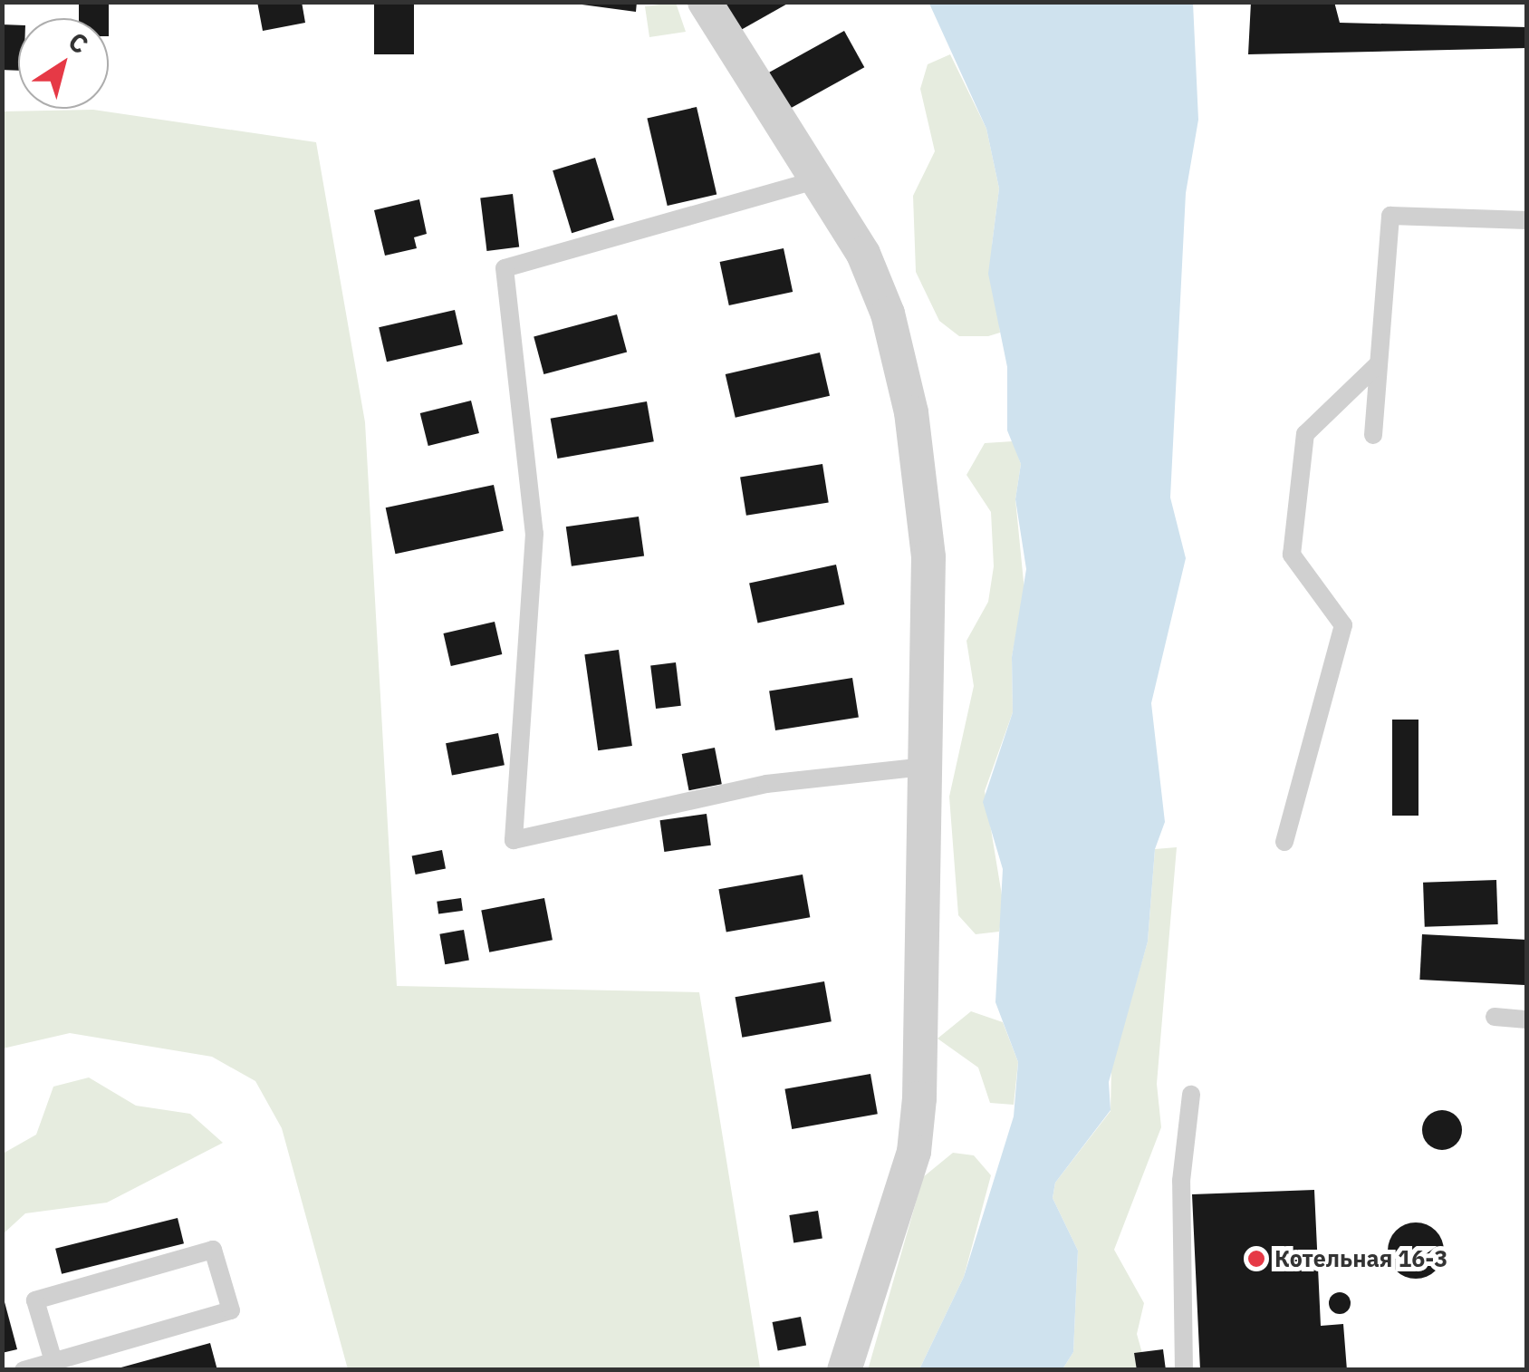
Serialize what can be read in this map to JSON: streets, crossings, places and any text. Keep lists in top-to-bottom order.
{
  "places": ["Котельная 16-3"],
  "north": "top right"
}
